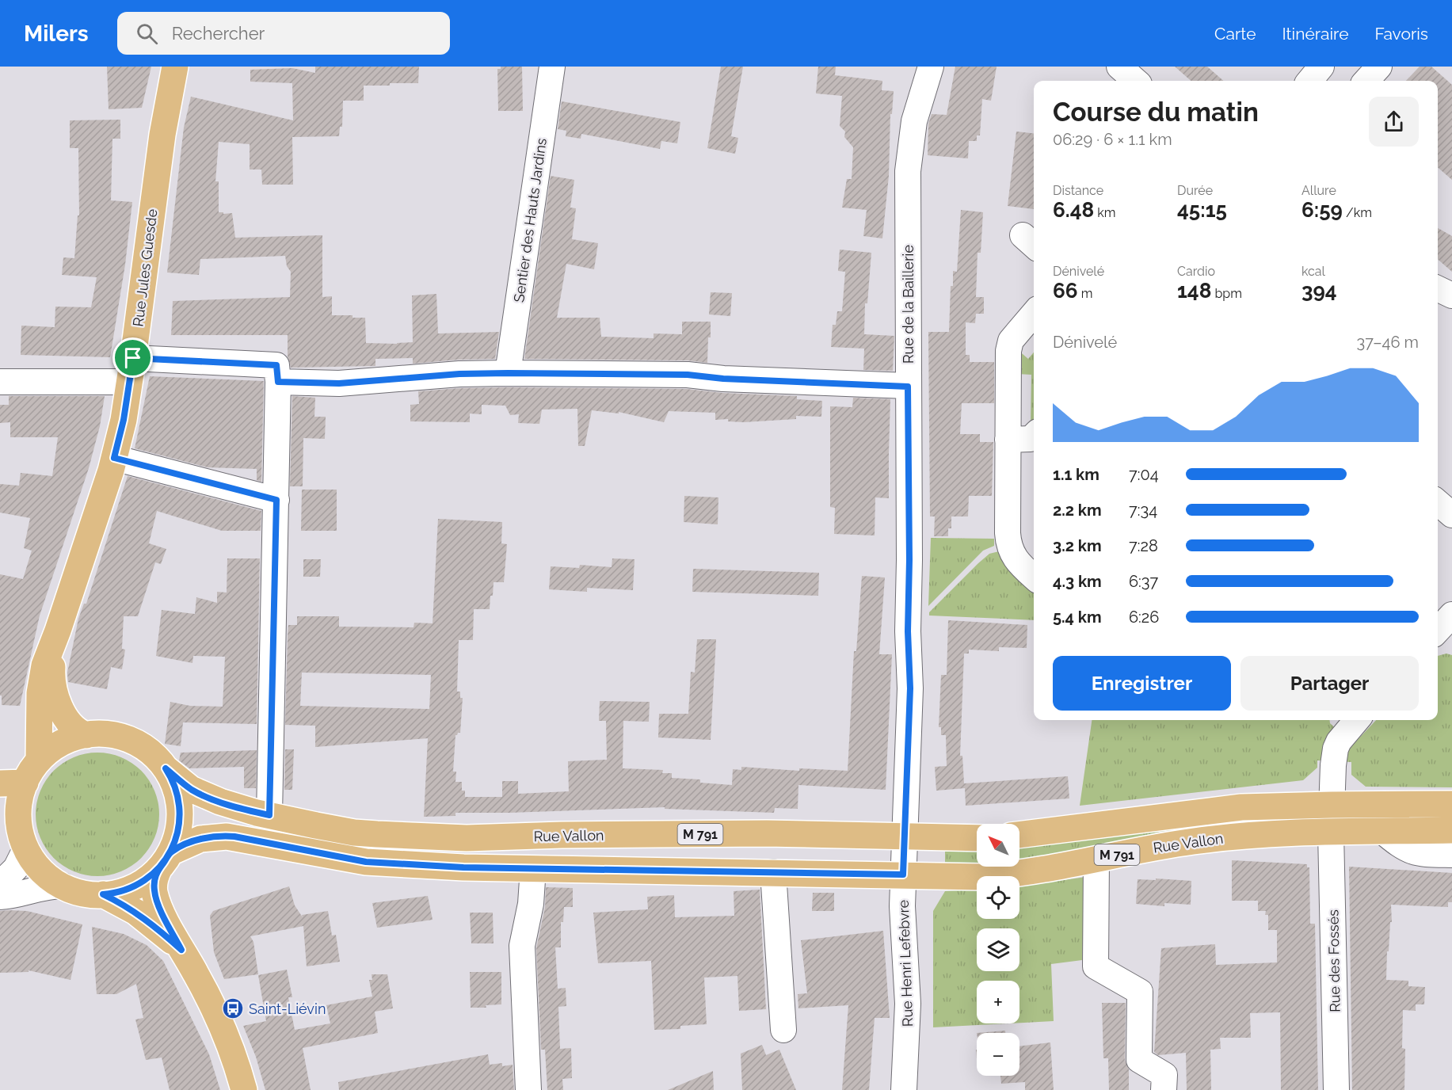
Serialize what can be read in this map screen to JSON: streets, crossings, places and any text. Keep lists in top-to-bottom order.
{
  "streets": {
    "main road": ["Rue Jules Guesde", "M 791", "Rue Vallon"],
    "street": [
      "Sentier des Hauts Jardins",
      "Rue de la Baillerie",
      "Rue des Fossés",
      "Rue Henri Lefebvre"
    ]
  },
  "crossings": [
    ["Rue Jules Guesde", "Rue Vallon"],
    ["Rue de la Baillerie", "Rue Vallon"],
    ["Rue de la Baillerie", "Rue Henri Lefebvre"],
    ["M 791", "Rue Vallon"],
    ["M 791", "Rue des Fossés"],
    ["Rue Vallon", "Rue des Fossés"],
    ["Rue Vallon", "Rue Henri Lefebvre"]
  ],
  "places": {
    "bus stop": ["Saint-Liévin"]
  },
  "north": "top left",
  "page": {
    "header": "Milers",
    "search": "Rechercher",
    "nav": ["Carte", "Itinéraire", "Favoris"],
    "heading": ["Course du matin", "06:29 · 6 × 1.1 km"],
    "stats": [
      ["Distance", "6.48 km"],
      ["Durée", "45:15"],
      ["Allure", "6:59 /km"],
      ["Dénivelé", "66 m"],
      ["Cardio", "148 bpm"],
      ["kcal", "394"]
    ],
    "chart": ["Dénivelé", "37–46 m"],
    "list": [
      {
        "name": "1.1 km",
        "note": "7:04"
      },
      {
        "name": "2.2 km",
        "note": "7:34"
      },
      {
        "name": "3.2 km",
        "note": "7:28"
      },
      {
        "name": "4.3 km",
        "note": "6:37"
      },
      {
        "name": "5.4 km",
        "note": "6:26"
      }
    ],
    "buttons": ["Enregistrer", "Partager"],
    "map_buttons": ["+", "−"]
  }
}
